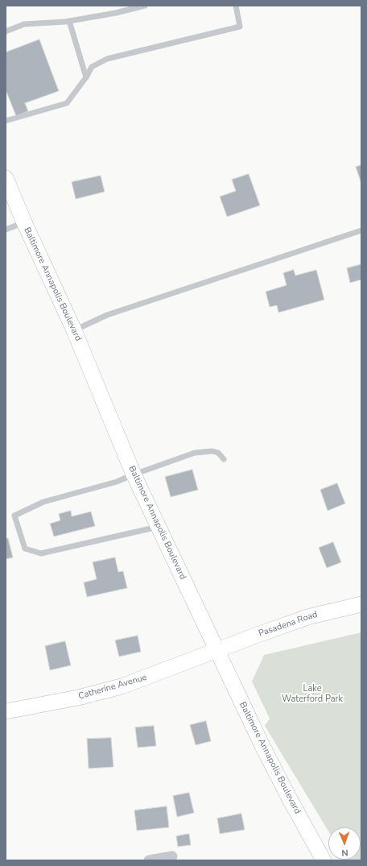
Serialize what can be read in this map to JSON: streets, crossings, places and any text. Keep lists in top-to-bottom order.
{
  "streets": {
    "main road": ["Baltimore Annapolis Boulevard", "Pasadena Road", "Catherine Avenue"]
  },
  "crossings": [
    ["Baltimore Annapolis Boulevard", "Pasadena Road"],
    ["Baltimore Annapolis Boulevard", "Catherine Avenue"],
    ["Pasadena Road", "Catherine Avenue"]
  ],
  "parks": ["Lake Waterford Park"],
  "north": "bottom"
}
